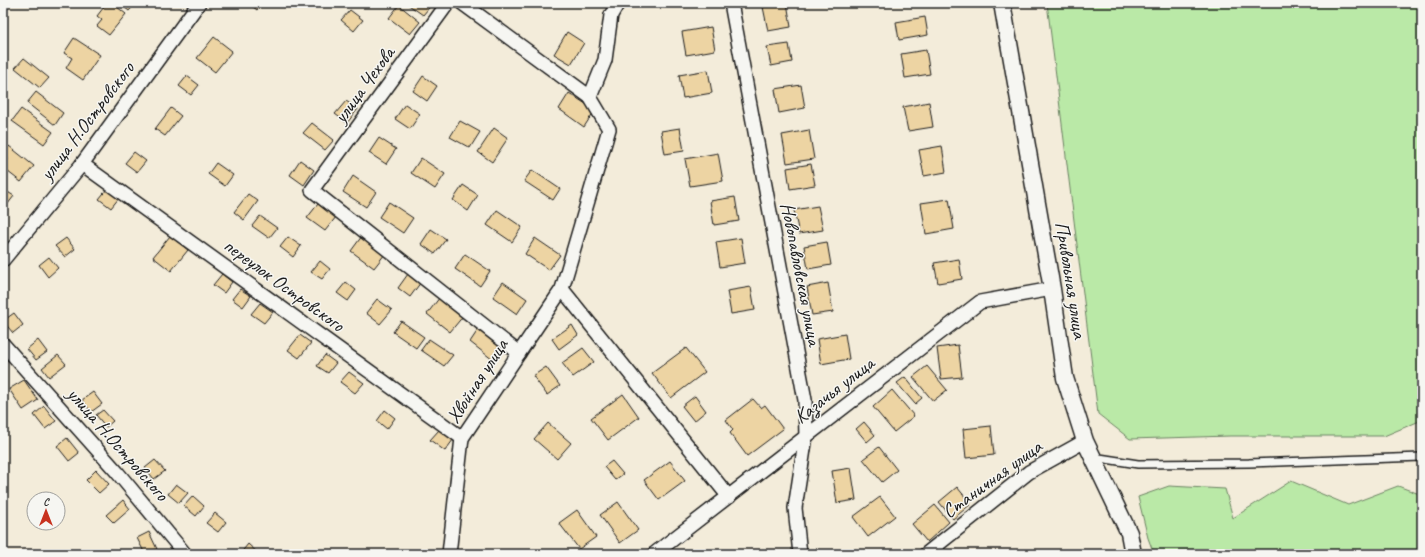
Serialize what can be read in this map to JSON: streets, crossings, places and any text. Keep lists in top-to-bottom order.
{
  "streets": {
    "street": [
      "улица Чехова",
      "улица Н.Островского",
      "Новопавловская улица",
      "Привольная улица",
      "переулок Островского",
      "Хвойная улица",
      "Казачья улица",
      "Станичная улица"
    ]
  },
  "crossings": [
    ["улица Чехова", "Хвойная улица"],
    ["улица Н.Островского", "переулок Островского"],
    ["Новопавловская улица", "Казачья улица"],
    ["Привольная улица", "Казачья улица"],
    ["Привольная улица", "Станичная улица"],
    ["переулок Островского", "Хвойная улица"]
  ],
  "north": "top"
}
